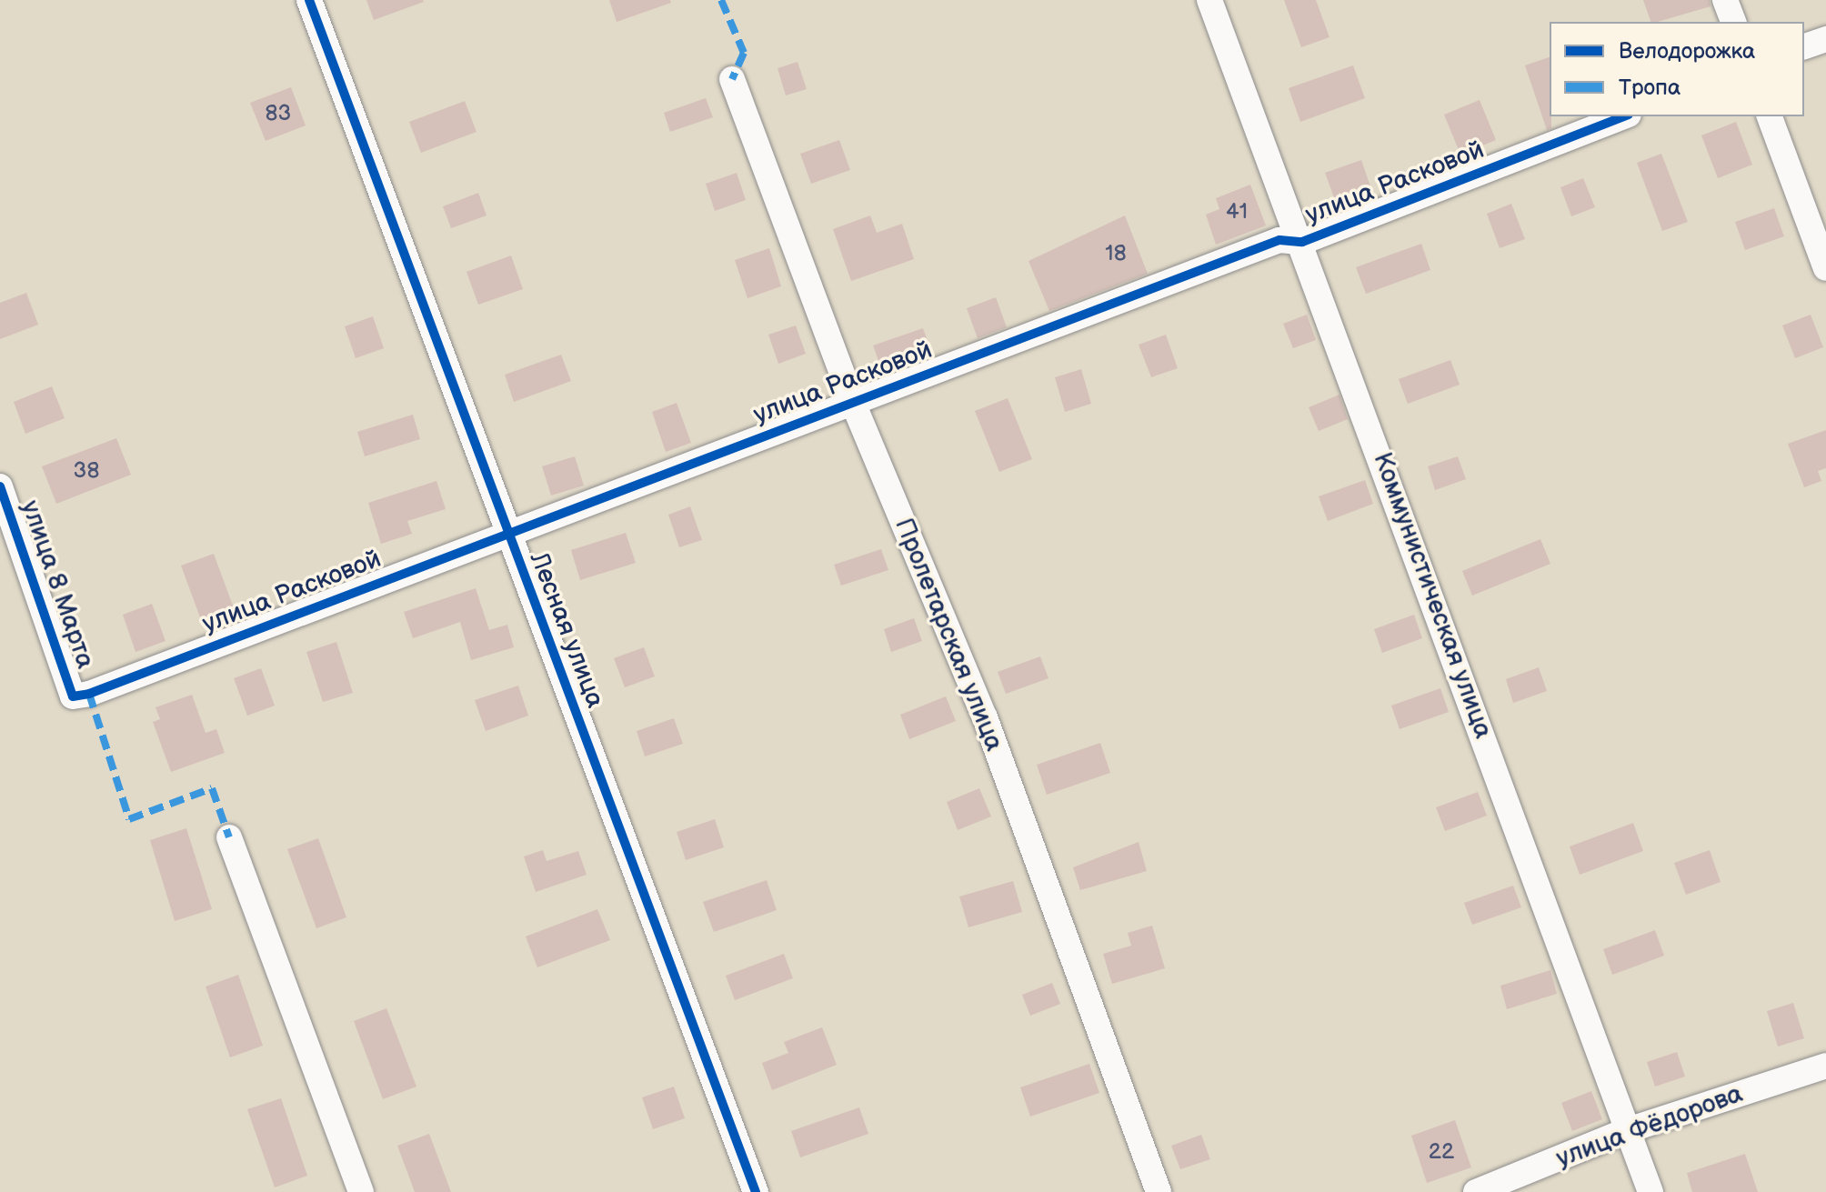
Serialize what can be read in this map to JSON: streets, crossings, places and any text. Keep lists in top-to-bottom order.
{
  "streets": {
    "street": [
      "улица Расковой",
      "улица 8 Марта",
      "Коммунистическая улица",
      "Лесная улица",
      "Пролетарская улица",
      "улица Фёдорова"
    ]
  },
  "crossings": [
    ["улица Расковой", "улица 8 Марта"],
    ["улица Расковой", "Коммунистическая улица"],
    ["улица Расковой", "Лесная улица"],
    ["улица Расковой", "Пролетарская улица"],
    ["Коммунистическая улица", "улица Фёдорова"]
  ],
  "house_numbers": [
    "83",
    "41",
    "18",
    "38",
    "22"
  ],
  "legend": ["Велодорожка", "Тропа"]
}
